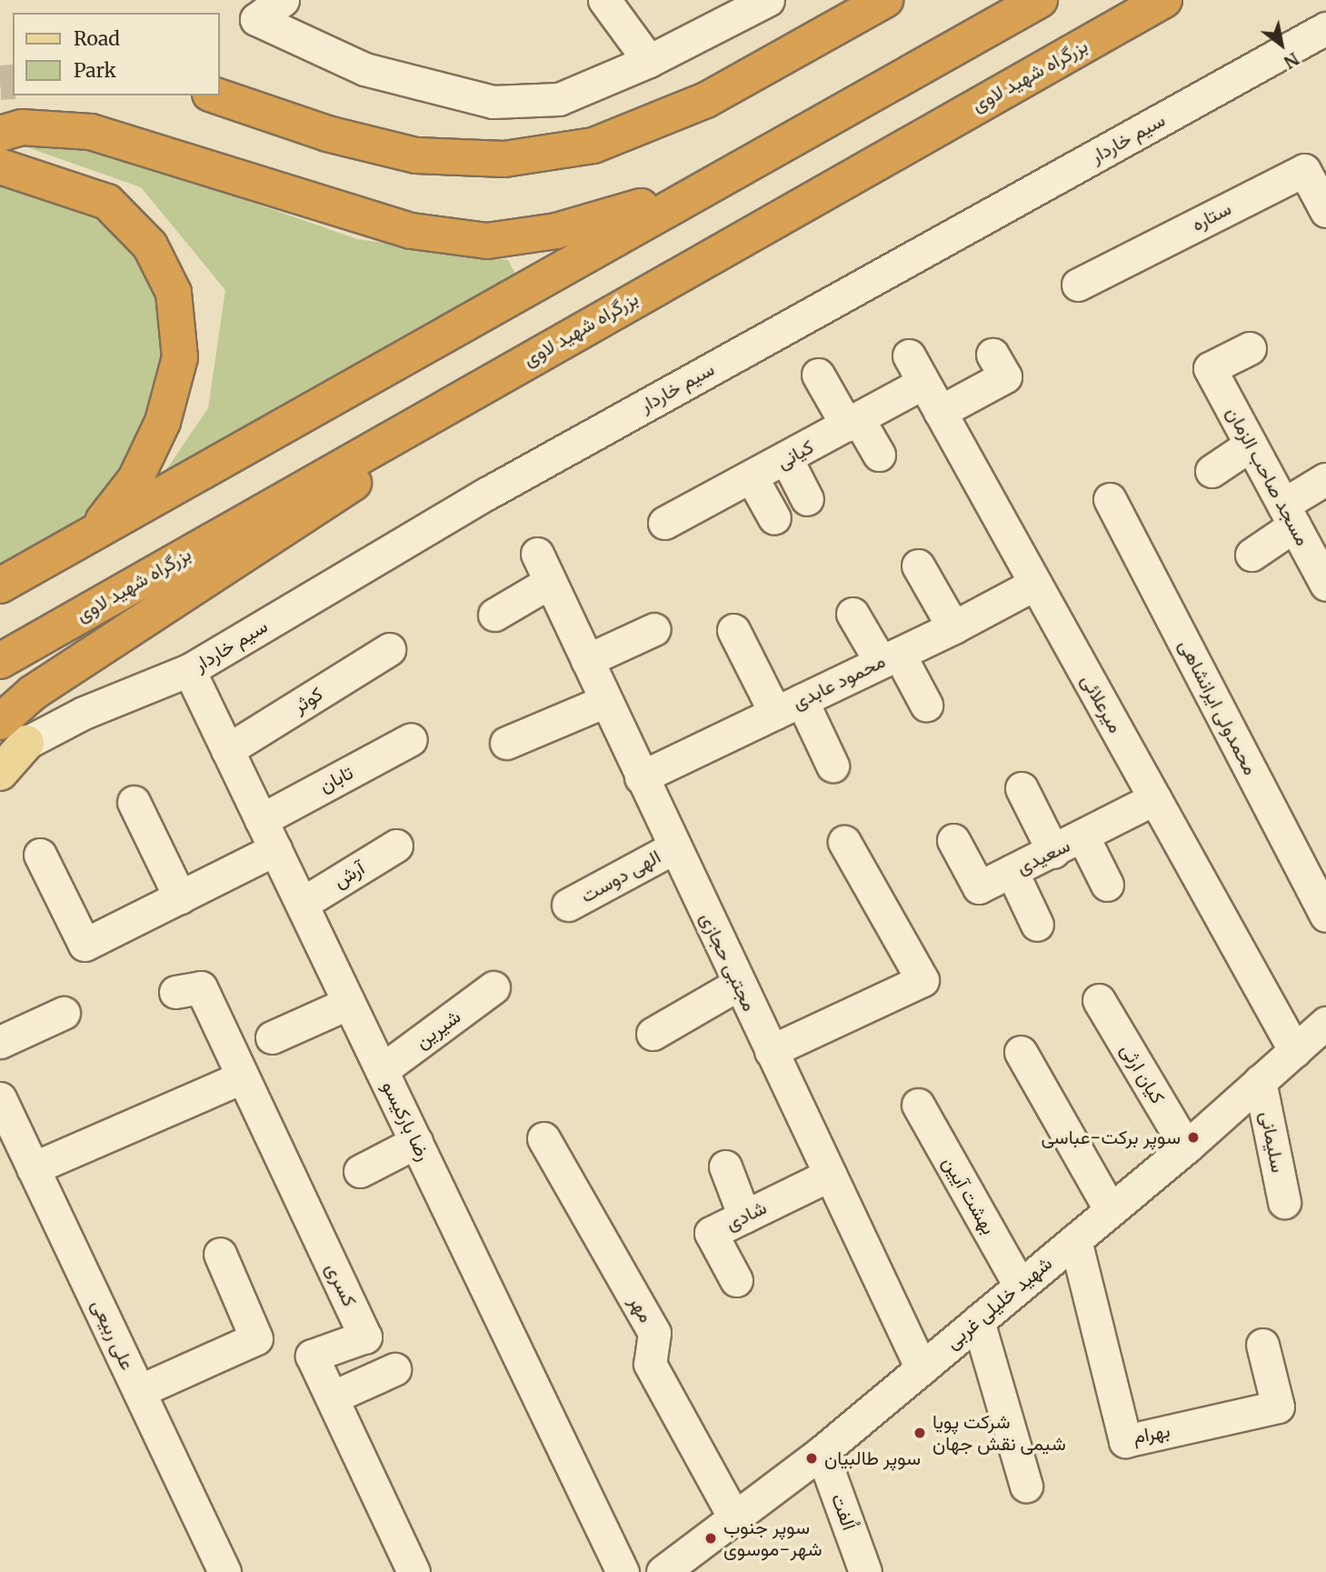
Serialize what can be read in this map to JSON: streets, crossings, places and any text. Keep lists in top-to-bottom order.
{
  "streets": {
    "highway": ["بزرگراه شهید لاوی"],
    "street": [
      "سیم خاردار",
      "ستاره",
      "کیانی",
      "مسجد صاحب الزمان",
      "محمود عابدی",
      "کوثر",
      "میرعلائی",
      "محمدولی ایرانشاهی",
      "تابان",
      "سعیدی",
      "آرش",
      "الهی دوست",
      "مجتبی حجازی",
      "شیرین",
      "کیان ارثی",
      "رضا بارکیسو",
      "سلیمانی",
      "بهشت آیین",
      "شادی",
      "کسری",
      "شهید خلیلی غربی",
      "مهر",
      "علی ربیعی",
      "بهرام",
      "اُلفت"
    ]
  },
  "crossings": [
    ["سیم خاردار", "رضا بارکیسو"],
    ["کیانی", "میرعلائی"],
    ["محمود عابدی", "میرعلائی"],
    ["محمود عابدی", "مجتبی حجازی"],
    ["کوثر", "رضا بارکیسو"],
    ["میرعلائی", "سعیدی"],
    ["میرعلائی", "شهید خلیلی غربی"],
    ["تابان", "رضا بارکیسو"],
    ["آرش", "رضا بارکیسو"],
    ["الهی دوست", "مجتبی حجازی"],
    ["مجتبی حجازی", "شادی"],
    ["مجتبی حجازی", "شهید خلیلی غربی"],
    ["شیرین", "رضا بارکیسو"],
    ["کیان ارثی", "شهید خلیلی غربی"],
    ["سلیمانی", "شهید خلیلی غربی"],
    ["بهشت آیین", "شهید خلیلی غربی"],
    ["شهید خلیلی غربی", "مهر"],
    ["شهید خلیلی غربی", "بهرام"],
    ["شهید خلیلی غربی", "اُلفت"]
  ],
  "places": [
    "سوپر برکت-عباسی",
    "شرکت پویا شیمی نقش جهان",
    "سوپر طالبیان",
    "سوپر جنوب شهر-موسوی"
  ],
  "legend": ["Road", "Park"],
  "north": "bottom right"
}
